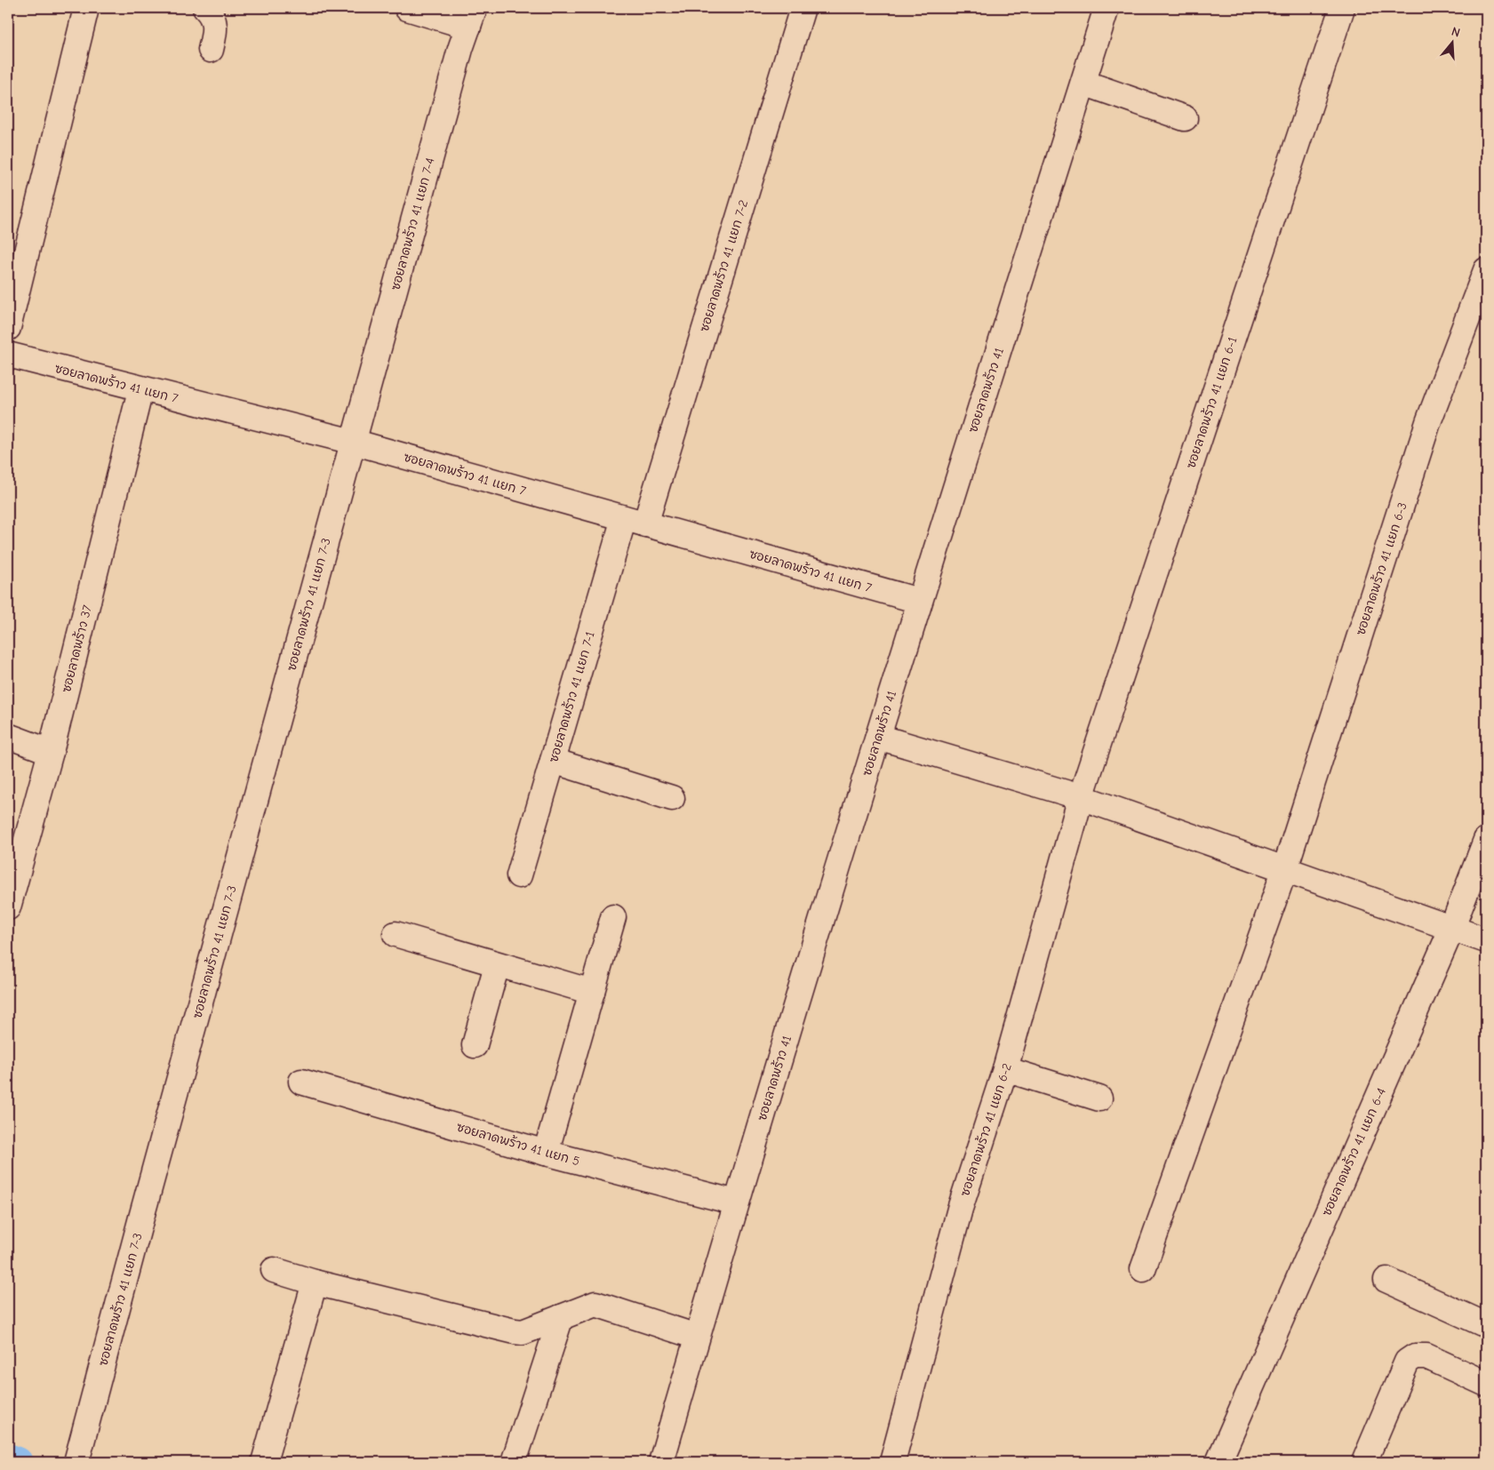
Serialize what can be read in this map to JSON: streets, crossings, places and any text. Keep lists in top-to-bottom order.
{
  "streets": {
    "street": [
      "ซอยลาดพร้าว 41 แยก 7-4",
      "ซอยลาดพร้าว 41 แยก 7-2",
      "ซอยลาดพร้าว 41 แยก 7",
      "ซอยลาดพร้าว 41",
      "ซอยลาดพร้าว 41 แยก 6-1",
      "ซอยลาดพร้าว 41 แยก 6-3",
      "ซอยลาดพร้าว 41 แยก 7-3",
      "ซอยลาดพร้าว 37",
      "ซอยลาดพร้าว 41 แยก 7-1",
      "ซอยลาดพร้าว 41 แยก 6-2",
      "ซอยลาดพร้าว 41 แยก 5",
      "ซอยลาดพร้าว 41 แยก 6-4"
    ]
  },
  "crossings": [
    ["ซอยลาดพร้าว 41 แยก 7-4", "ซอยลาดพร้าว 41 แยก 7"],
    ["ซอยลาดพร้าว 41 แยก 7-4", "ซอยลาดพร้าว 41 แยก 7-3"],
    ["ซอยลาดพร้าว 41 แยก 7-2", "ซอยลาดพร้าว 41 แยก 7"],
    ["ซอยลาดพร้าว 41 แยก 7-2", "ซอยลาดพร้าว 41 แยก 7-1"],
    ["ซอยลาดพร้าว 41 แยก 7", "ซอยลาดพร้าว 41"],
    ["ซอยลาดพร้าว 41 แยก 7", "ซอยลาดพร้าว 41 แยก 7-3"],
    ["ซอยลาดพร้าว 41 แยก 7", "ซอยลาดพร้าว 37"],
    ["ซอยลาดพร้าว 41 แยก 7", "ซอยลาดพร้าว 41 แยก 7-1"],
    ["ซอยลาดพร้าว 41", "ซอยลาดพร้าว 41 แยก 5"],
    ["ซอยลาดพร้าว 41 แยก 6-1", "ซอยลาดพร้าว 41 แยก 6-2"]
  ],
  "north": "top"
}
